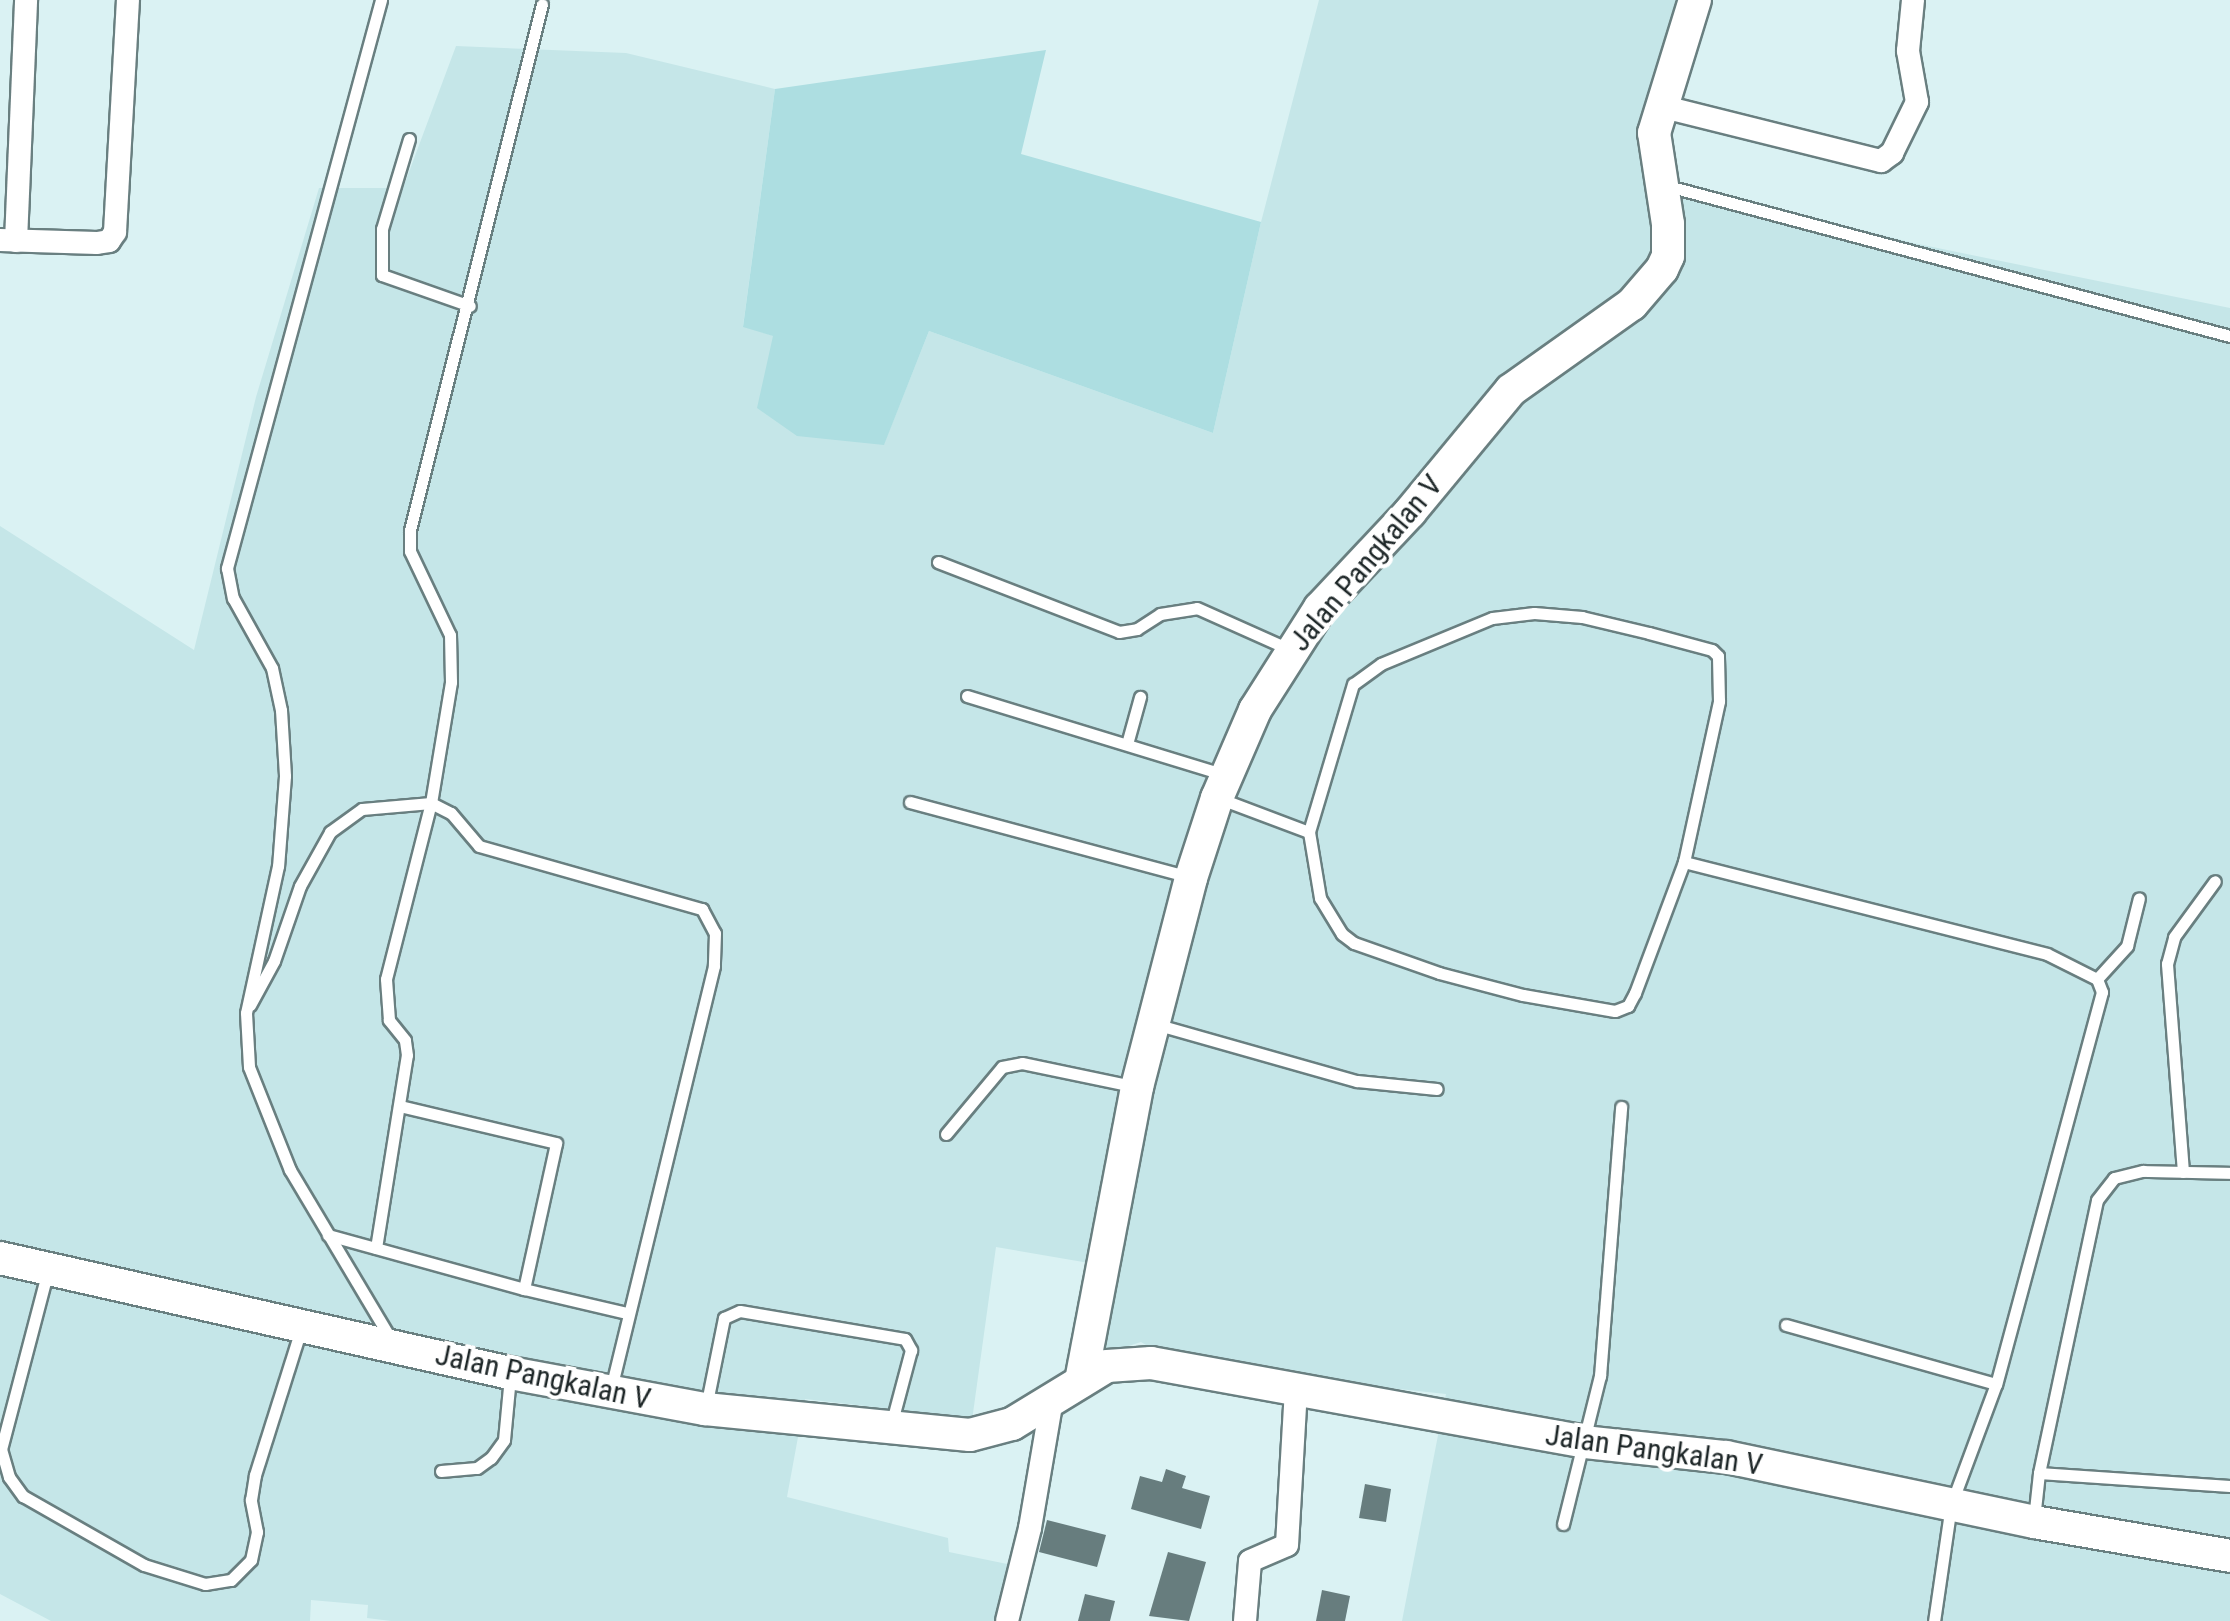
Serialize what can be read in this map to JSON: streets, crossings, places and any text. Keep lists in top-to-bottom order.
{
  "streets": {
    "street": ["Jalan Pangkalan V"]
  }
}
